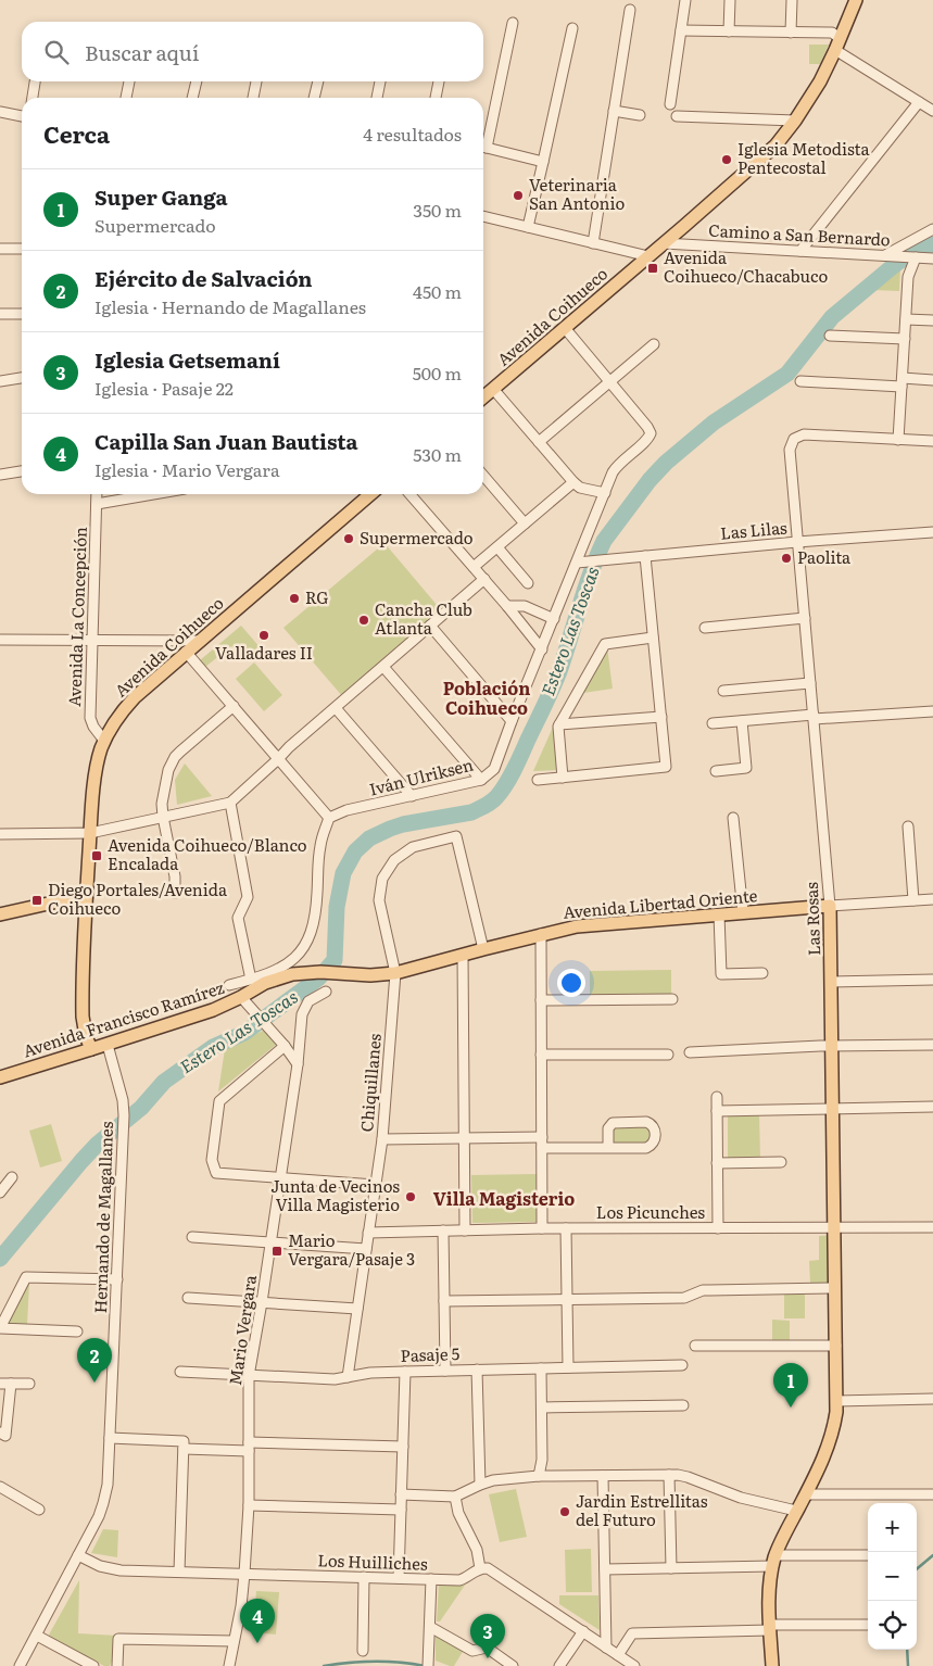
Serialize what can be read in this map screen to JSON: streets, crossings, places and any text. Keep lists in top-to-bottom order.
{
  "streets": {
    "main road": [
      "Avenida Coihueco",
      "Avenida Libertad Oriente",
      "Las Rosas",
      "Avenida Francisco Ramírez"
    ],
    "street": [
      "Camino a San Bernardo",
      "Las Lilas",
      "Avenida La Concepción",
      "Iván Ulriksen",
      "Chiquillanes",
      "Los Picunches",
      "Hernando de Magallanes",
      "Mario Vergara",
      "Pasaje 5",
      "Los Huilliches"
    ]
  },
  "crossings": [
    ["Camino a San Bernardo", "Avenida Coihueco"],
    ["Avenida Coihueco", "Avenida La Concepción"],
    ["Avenida Coihueco", "Avenida Francisco Ramírez"],
    ["Las Lilas", "Iván Ulriksen"],
    ["Las Lilas", "Las Rosas"],
    ["Avenida Libertad Oriente", "Las Rosas"],
    ["Avenida Libertad Oriente", "Avenida Francisco Ramírez"],
    ["Avenida Libertad Oriente", "Chiquillanes"],
    ["Las Rosas", "Los Picunches"],
    ["Avenida Francisco Ramírez", "Hernando de Magallanes"],
    ["Chiquillanes", "Los Picunches"],
    ["Chiquillanes", "Pasaje 5"],
    ["Hernando de Magallanes", "Los Huilliches"],
    ["Mario Vergara", "Pasaje 5"],
    ["Mario Vergara", "Los Huilliches"]
  ],
  "districts": ["Población Coihueco", "Villa Magisterio"],
  "water": ["Estero Las Toscas"],
  "places": {
    "other": [
      "Iglesia Metodista Pentecostal",
      "Veterinaria San Antonio",
      "Supermercado",
      "Paolita",
      "RG",
      "Cancha Club Atlanta",
      "Valladares II",
      "Junta de Vecinos Villa Magisterio",
      "Jardin Estrellitas del Futuro"
    ],
    "transit": [
      "Avenida Coihueco/Chacabuco",
      "Avenida Coihueco/Blanco Encalada",
      "Diego Portales/Avenida Coihueco",
      "Mario Vergara/Pasaje 3"
    ]
  },
  "page": {
    "search": "Buscar aquí",
    "heading": ["Cerca", "4 resultados"],
    "list": [
      {
        "mark": "1",
        "name": "Super Ganga",
        "note": "Supermercado",
        "value": "350 m"
      },
      {
        "mark": "2",
        "name": "Ejército de Salvación",
        "note": "Iglesia · Hernando de Magallanes",
        "value": "450 m"
      },
      {
        "mark": "3",
        "name": "Iglesia Getsemaní",
        "note": "Iglesia · Pasaje 22",
        "value": "500 m"
      },
      {
        "mark": "4",
        "name": "Capilla San Juan Bautista",
        "note": "Iglesia · Mario Vergara",
        "value": "530 m"
      }
    ],
    "pins": [
      "2",
      "1",
      "4",
      "3"
    ],
    "map_buttons": ["+", "−"]
  }
}
